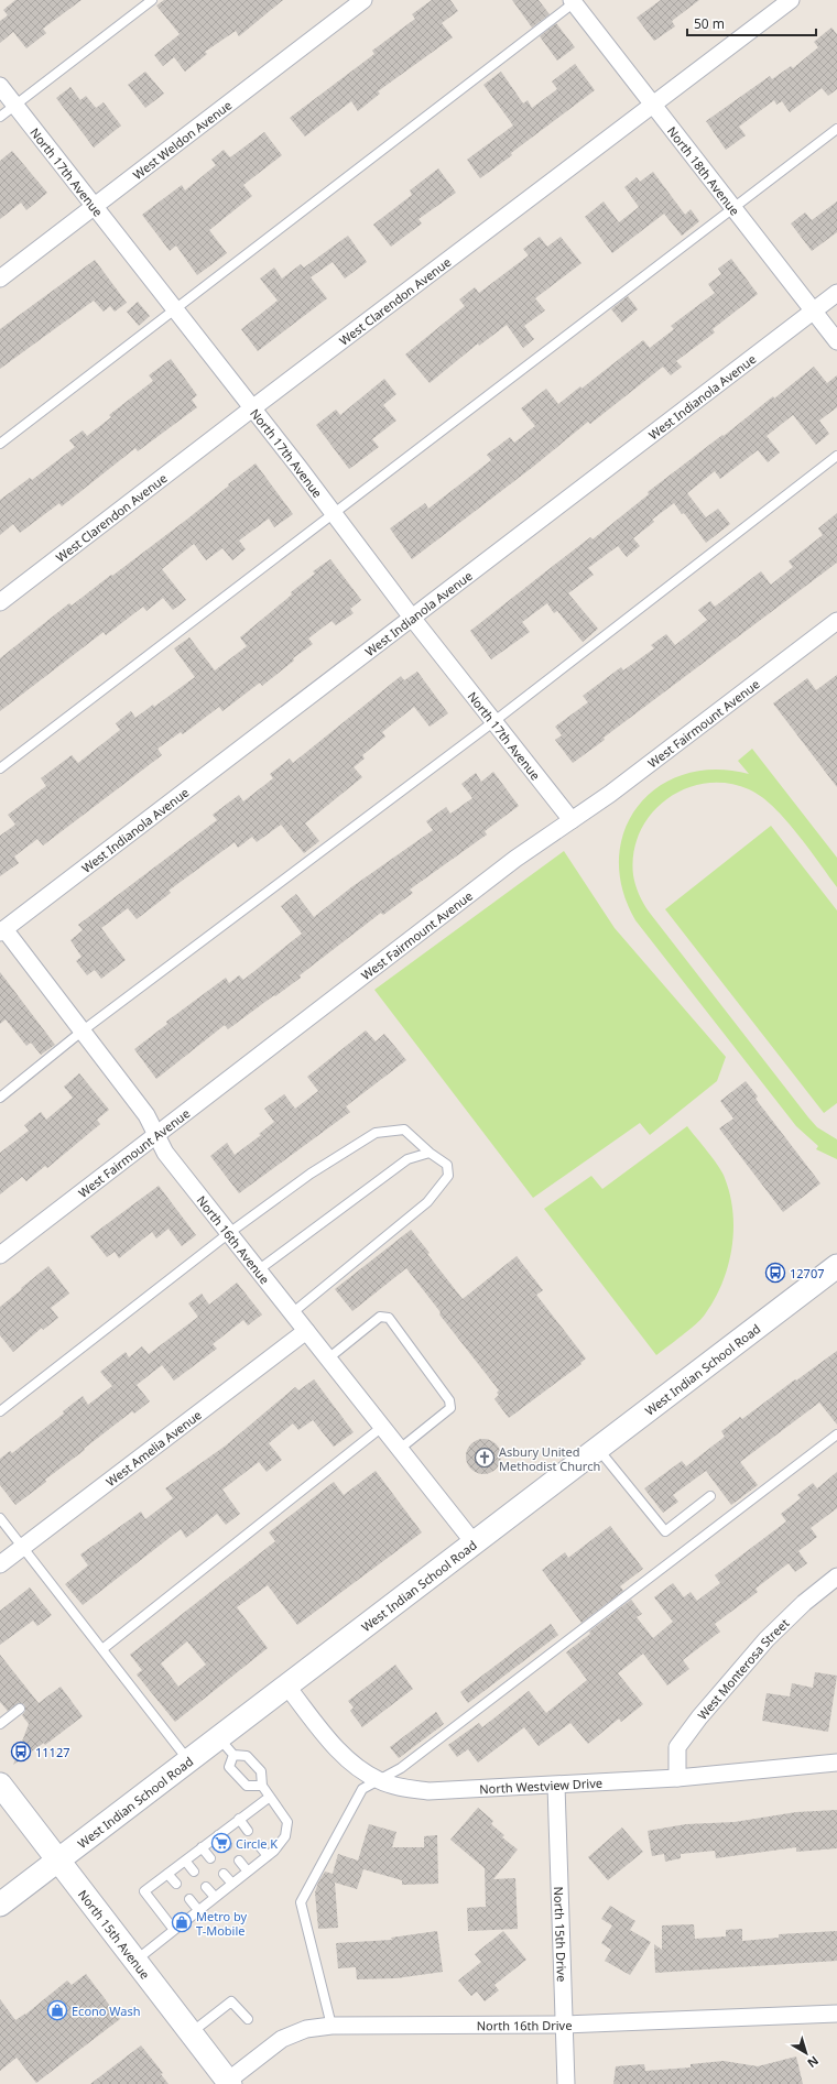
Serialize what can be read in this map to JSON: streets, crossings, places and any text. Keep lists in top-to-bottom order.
{
  "streets": {
    "main road": ["West Indian School Road", "North 15th Avenue"],
    "street": [
      "West Weldon Avenue",
      "North 18th Avenue",
      "North 17th Avenue",
      "West Clarendon Avenue",
      "West Indianola Avenue",
      "West Fairmount Avenue",
      "North 16th Avenue",
      "West Amelia Avenue",
      "West Monterosa Street",
      "North Westview Drive",
      "North 15th Drive",
      "North 16th Drive"
    ]
  },
  "crossings": [
    ["West Weldon Avenue", "North 17th Avenue"],
    ["North 18th Avenue", "West Clarendon Avenue"],
    ["North 18th Avenue", "West Indianola Avenue"],
    ["North 17th Avenue", "West Clarendon Avenue"],
    ["North 17th Avenue", "West Indianola Avenue"],
    ["North 17th Avenue", "West Fairmount Avenue"],
    ["West Indianola Avenue", "North 16th Avenue"],
    ["West Fairmount Avenue", "North 16th Avenue"],
    ["North 16th Avenue", "West Indian School Road"],
    ["North 16th Avenue", "West Amelia Avenue"],
    ["West Indian School Road", "North Westview Drive"],
    ["West Indian School Road", "North 15th Avenue"],
    ["West Monterosa Street", "North Westview Drive"],
    ["North Westview Drive", "North 15th Drive"],
    ["North 15th Avenue", "North 16th Drive"],
    ["North 15th Drive", "North 16th Drive"]
  ],
  "places": {
    "bus stop": ["12707", "11127"],
    "church": ["Asbury United Methodist Church"],
    "supermarket": ["Circle K"],
    "shop": ["Metro by T-Mobile", "Econo Wash"]
  },
  "scale_bar": "50 m",
  "north": "bottom right"
}
